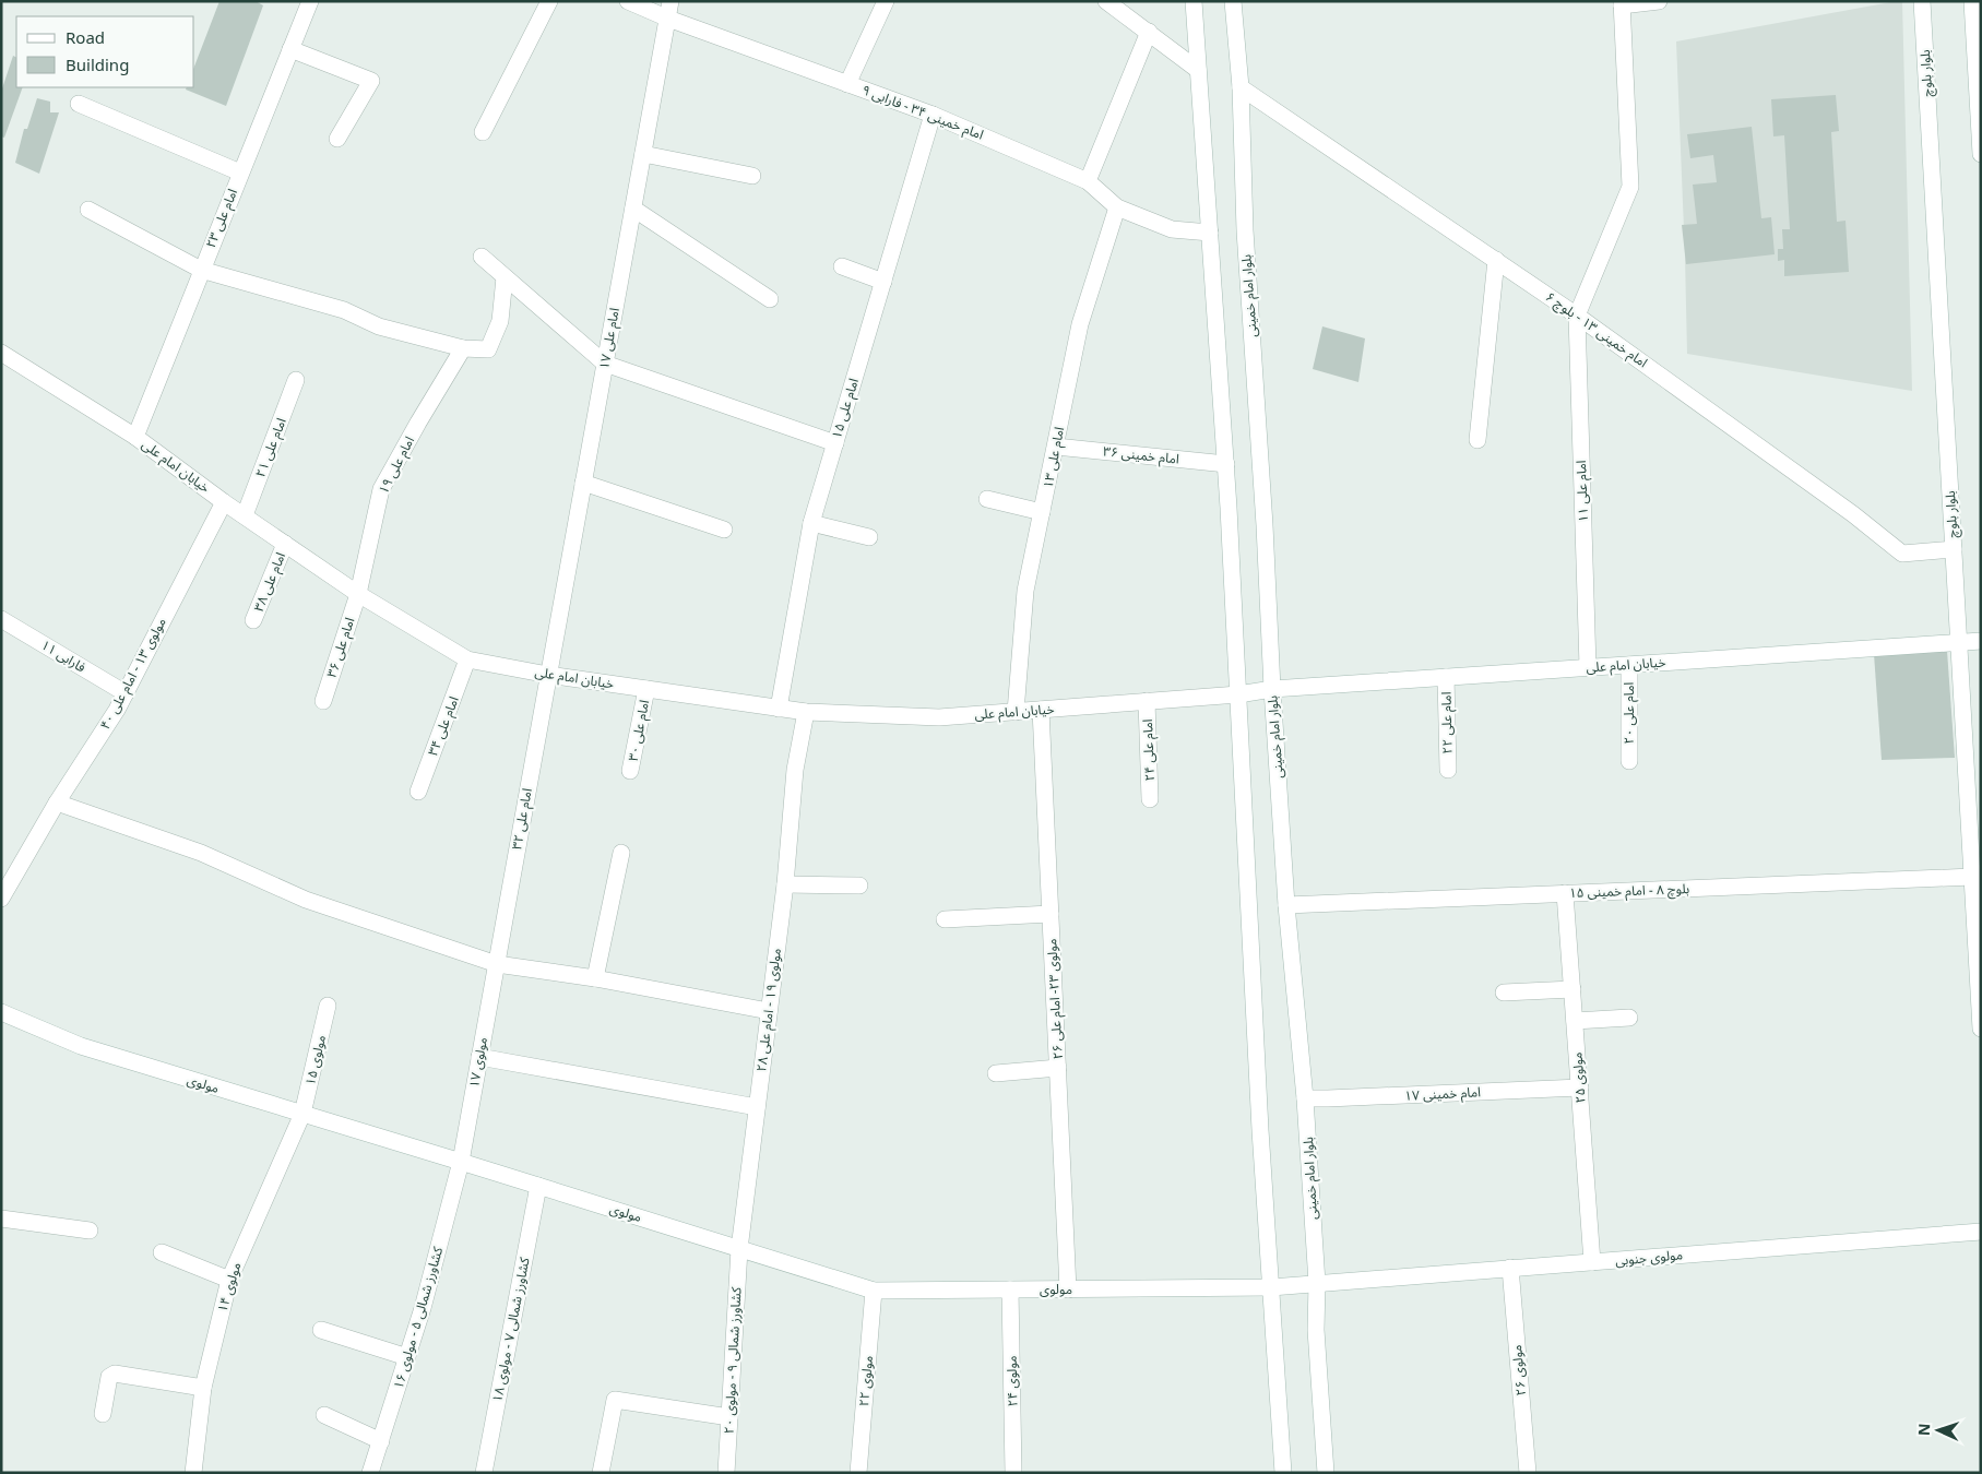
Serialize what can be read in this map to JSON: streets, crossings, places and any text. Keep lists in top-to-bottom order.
{
  "streets": {
    "street": [
      "بلوار بلوچ",
      "امام خمینی ۳۴ - فارابی ۹",
      "امام علی ۲۳",
      "بلوار امام خمینی",
      "امام خمینی ۱۳ - بلوچ ۶",
      "امام علی ۱۷",
      "امام علی ۱۵",
      "امام علی ۲۱",
      "امام خمینی ۳۶",
      "امام علی ۱۳",
      "امام علی ۱۹",
      "خیابان امام علی",
      "امام علی ۱۱",
      "امام علی ۳۸",
      "امام علی ۳۶",
      "فارابی ۱۱",
      "مولوی ۱۳ - امام علی ۴۰",
      "امام علی ۲۰",
      "امام علی ۲۲",
      "امام علی ۳۴",
      "امام علی ۳۰",
      "امام علی ۲۴",
      "امام علی ۳۲",
      "بلوچ ۸ - امام خمینی ۱۵",
      "مولوی ۲۳- امام علی ۲۶",
      "مولوی ۱۹ - امام علی ۲۸",
      "مولوی ۱۵",
      "مولوی ۱۷",
      "مولوی ۲۵",
      "مولوی",
      "امام خمینی ۱۷",
      "مولوی جنوبی",
      "مولوی ۱۴",
      "کشاورز شمالی ۵ - مولوی ۱۶",
      "کشاورز شمالی ۷ - مولوی ۱۸",
      "کشاورز شمالی ۹ - مولوی ۲۰",
      "مولوی ۲۶",
      "مولوی ۲۲",
      "مولوی ۲۴"
    ]
  },
  "crossings": [
    ["بلوار بلوچ", "امام خمینی ۱۳ - بلوچ ۶"],
    ["بلوار بلوچ", "خیابان امام علی"],
    ["بلوار بلوچ", "بلوچ ۸ - امام خمینی ۱۵"],
    ["امام خمینی ۳۴ - فارابی ۹", "امام علی ۱۷"],
    ["امام خمینی ۳۴ - فارابی ۹", "امام علی ۱۵"],
    ["امام خمینی ۳۴ - فارابی ۹", "امام علی ۱۳"],
    ["امام علی ۲۳", "خیابان امام علی"],
    ["بلوار امام خمینی", "امام خمینی ۱۳ - بلوچ ۶"],
    ["بلوار امام خمینی", "خیابان امام علی"],
    ["بلوار امام خمینی", "بلوچ ۸ - امام خمینی ۱۵"],
    ["بلوار امام خمینی", "مولوی"],
    ["بلوار امام خمینی", "امام خمینی ۱۷"],
    ["بلوار امام خمینی", "مولوی جنوبی"],
    ["امام خمینی ۱۳ - بلوچ ۶", "امام علی ۱۱"],
    ["امام علی ۱۷", "خیابان امام علی"],
    ["امام علی ۱۷", "امام علی ۳۲"],
    ["امام علی ۱۵", "خیابان امام علی"],
    ["امام علی ۲۱", "خیابان امام علی"],
    ["امام خمینی ۳۶", "امام علی ۱۳"],
    ["امام علی ۱۳", "خیابان امام علی"],
    ["امام علی ۱۹", "خیابان امام علی"],
    ["امام علی ۱۹", "امام علی ۳۶"],
    ["خیابان امام علی", "امام علی ۱۱"],
    ["خیابان امام علی", "امام علی ۳۸"],
    ["خیابان امام علی", "امام علی ۳۶"],
    ["خیابان امام علی", "مولوی ۱۳ - امام علی ۴۰"],
    ["خیابان امام علی", "امام علی ۲۰"],
    ["خیابان امام علی", "امام علی ۲۲"],
    ["خیابان امام علی", "امام علی ۳۴"],
    ["خیابان امام علی", "امام علی ۳۰"],
    ["خیابان امام علی", "امام علی ۲۴"],
    ["خیابان امام علی", "امام علی ۳۲"],
    ["خیابان امام علی", "مولوی ۲۳- امام علی ۲۶"],
    ["خیابان امام علی", "مولوی ۱۹ - امام علی ۲۸"],
    ["فارابی ۱۱", "مولوی ۱۳ - امام علی ۴۰"],
    ["امام علی ۳۲", "مولوی ۱۷"],
    ["بلوچ ۸ - امام خمینی ۱۵", "مولوی ۲۵"],
    ["مولوی ۲۳- امام علی ۲۶", "مولوی"],
    ["مولوی ۱۹ - امام علی ۲۸", "مولوی"],
    ["مولوی ۱۹ - امام علی ۲۸", "کشاورز شمالی ۹ - مولوی ۲۰"],
    ["مولوی ۱۵", "مولوی"],
    ["مولوی ۱۵", "مولوی ۱۴"],
    ["مولوی ۱۷", "مولوی"],
    ["مولوی ۱۷", "کشاورز شمالی ۵ - مولوی ۱۶"],
    ["مولوی ۲۵", "امام خمینی ۱۷"],
    ["مولوی ۲۵", "مولوی جنوبی"],
    ["مولوی", "مولوی جنوبی"],
    ["مولوی", "مولوی ۱۴"],
    ["مولوی", "کشاورز شمالی ۵ - مولوی ۱۶"],
    ["مولوی", "کشاورز شمالی ۷ - مولوی ۱۸"],
    ["مولوی", "کشاورز شمالی ۹ - مولوی ۲۰"],
    ["مولوی", "مولوی ۲۲"],
    ["مولوی", "مولوی ۲۴"],
    ["مولوی جنوبی", "مولوی ۲۶"]
  ],
  "legend": ["Road", "Building"],
  "north": "left"
}
